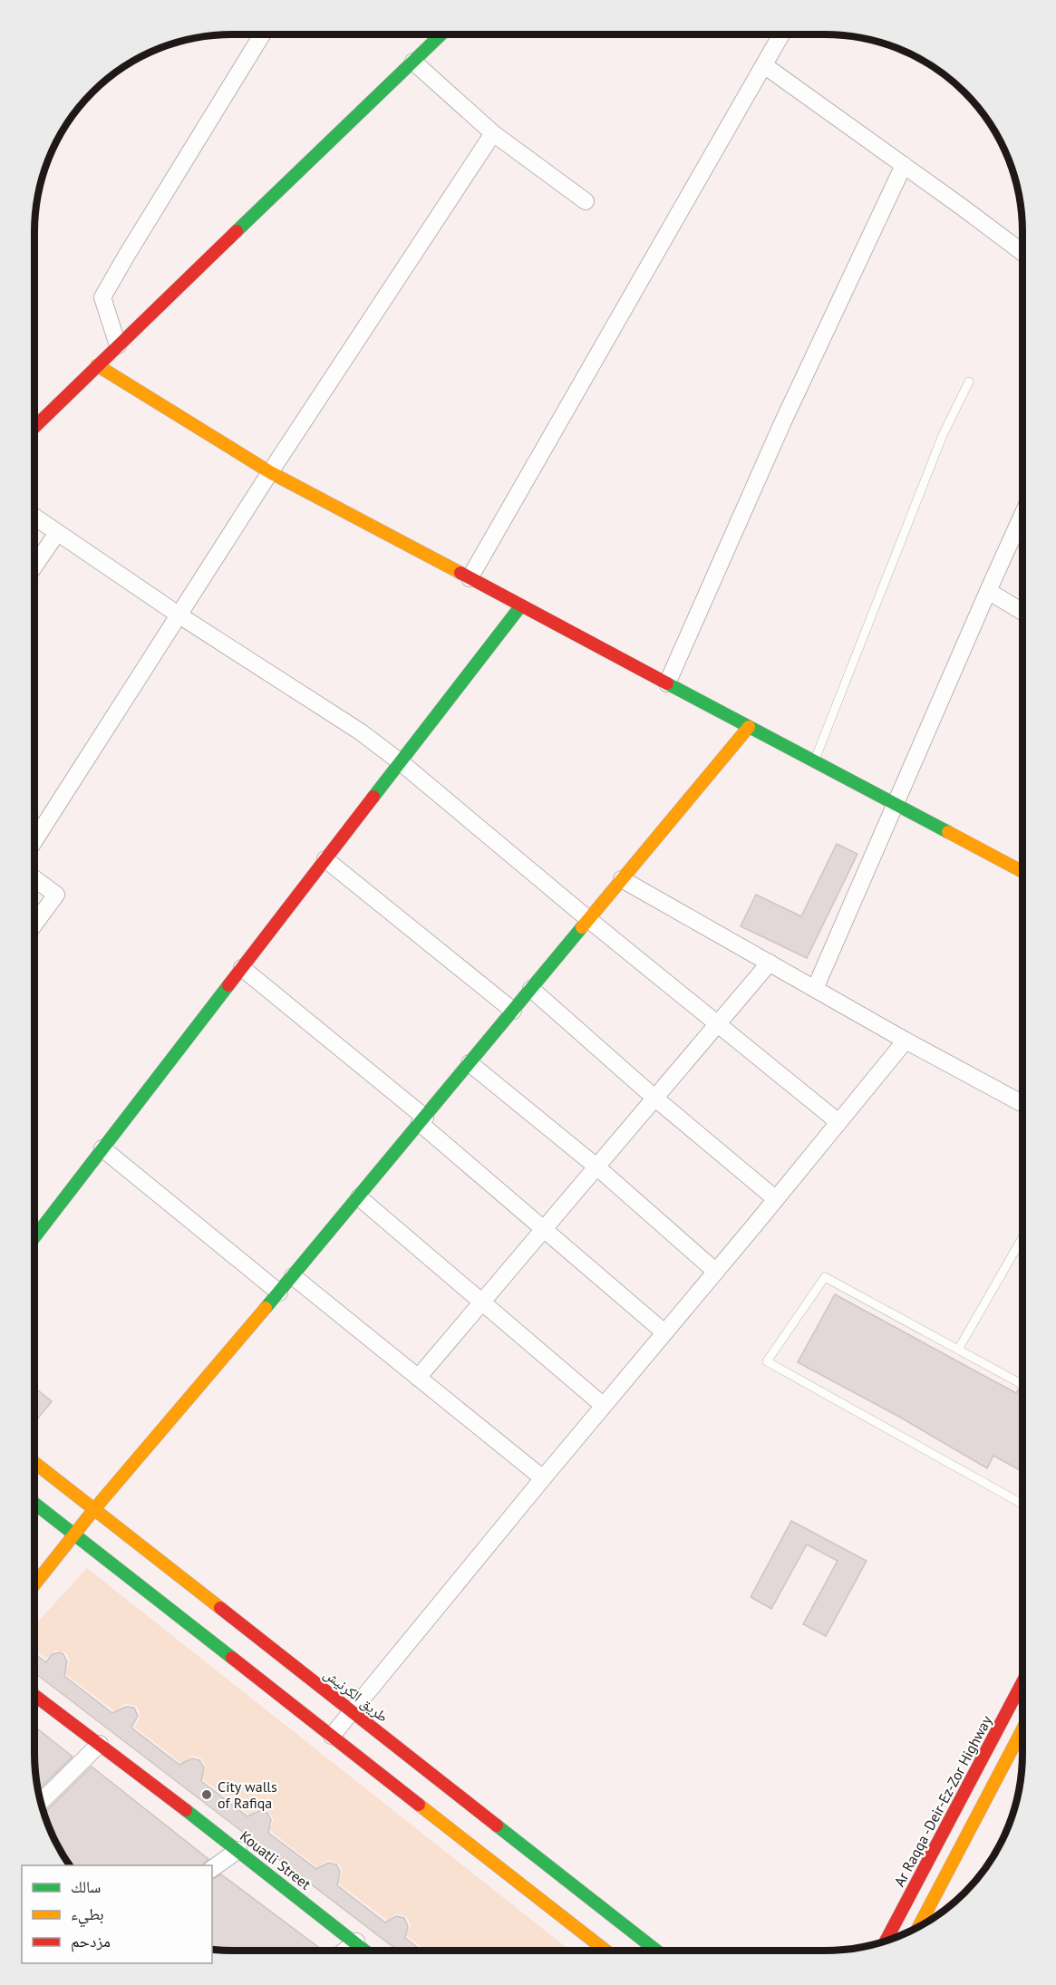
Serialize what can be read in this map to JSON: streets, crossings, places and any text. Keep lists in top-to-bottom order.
{
  "streets": {
    "street": ["طريق الكرنيش", "Ar Raqqa -Deir-Ez-Zor Highway", "Kouatli Street"]
  },
  "places": ["City walls of Rafiqa"],
  "legend": ["سالك", "بطيء", "مزدحم"]
}
